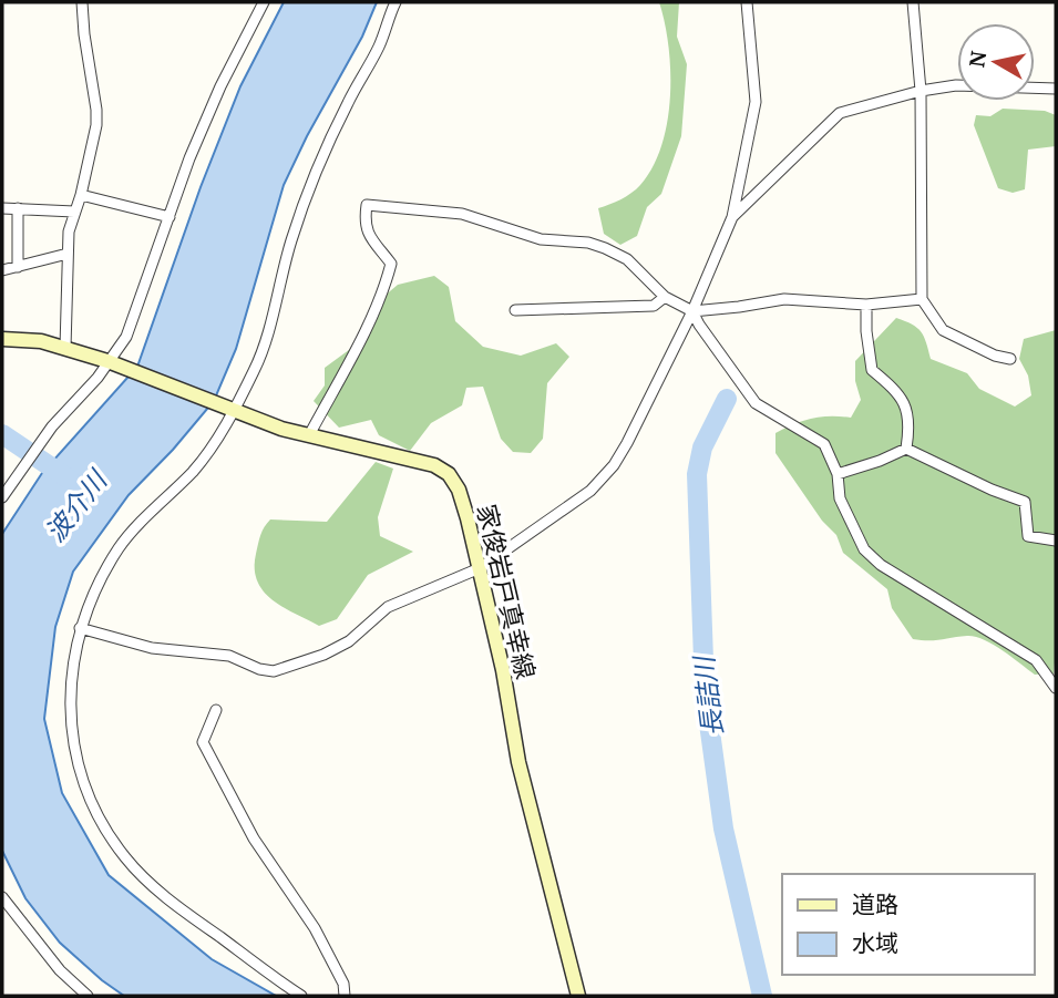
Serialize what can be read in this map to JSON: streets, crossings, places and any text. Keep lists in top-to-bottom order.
{
  "streets": {
    "main road": ["家俊岩戸真幸線"]
  },
  "water": ["波介川", "長詰川"],
  "legend": ["道路", "水域"],
  "north": "left"
}
